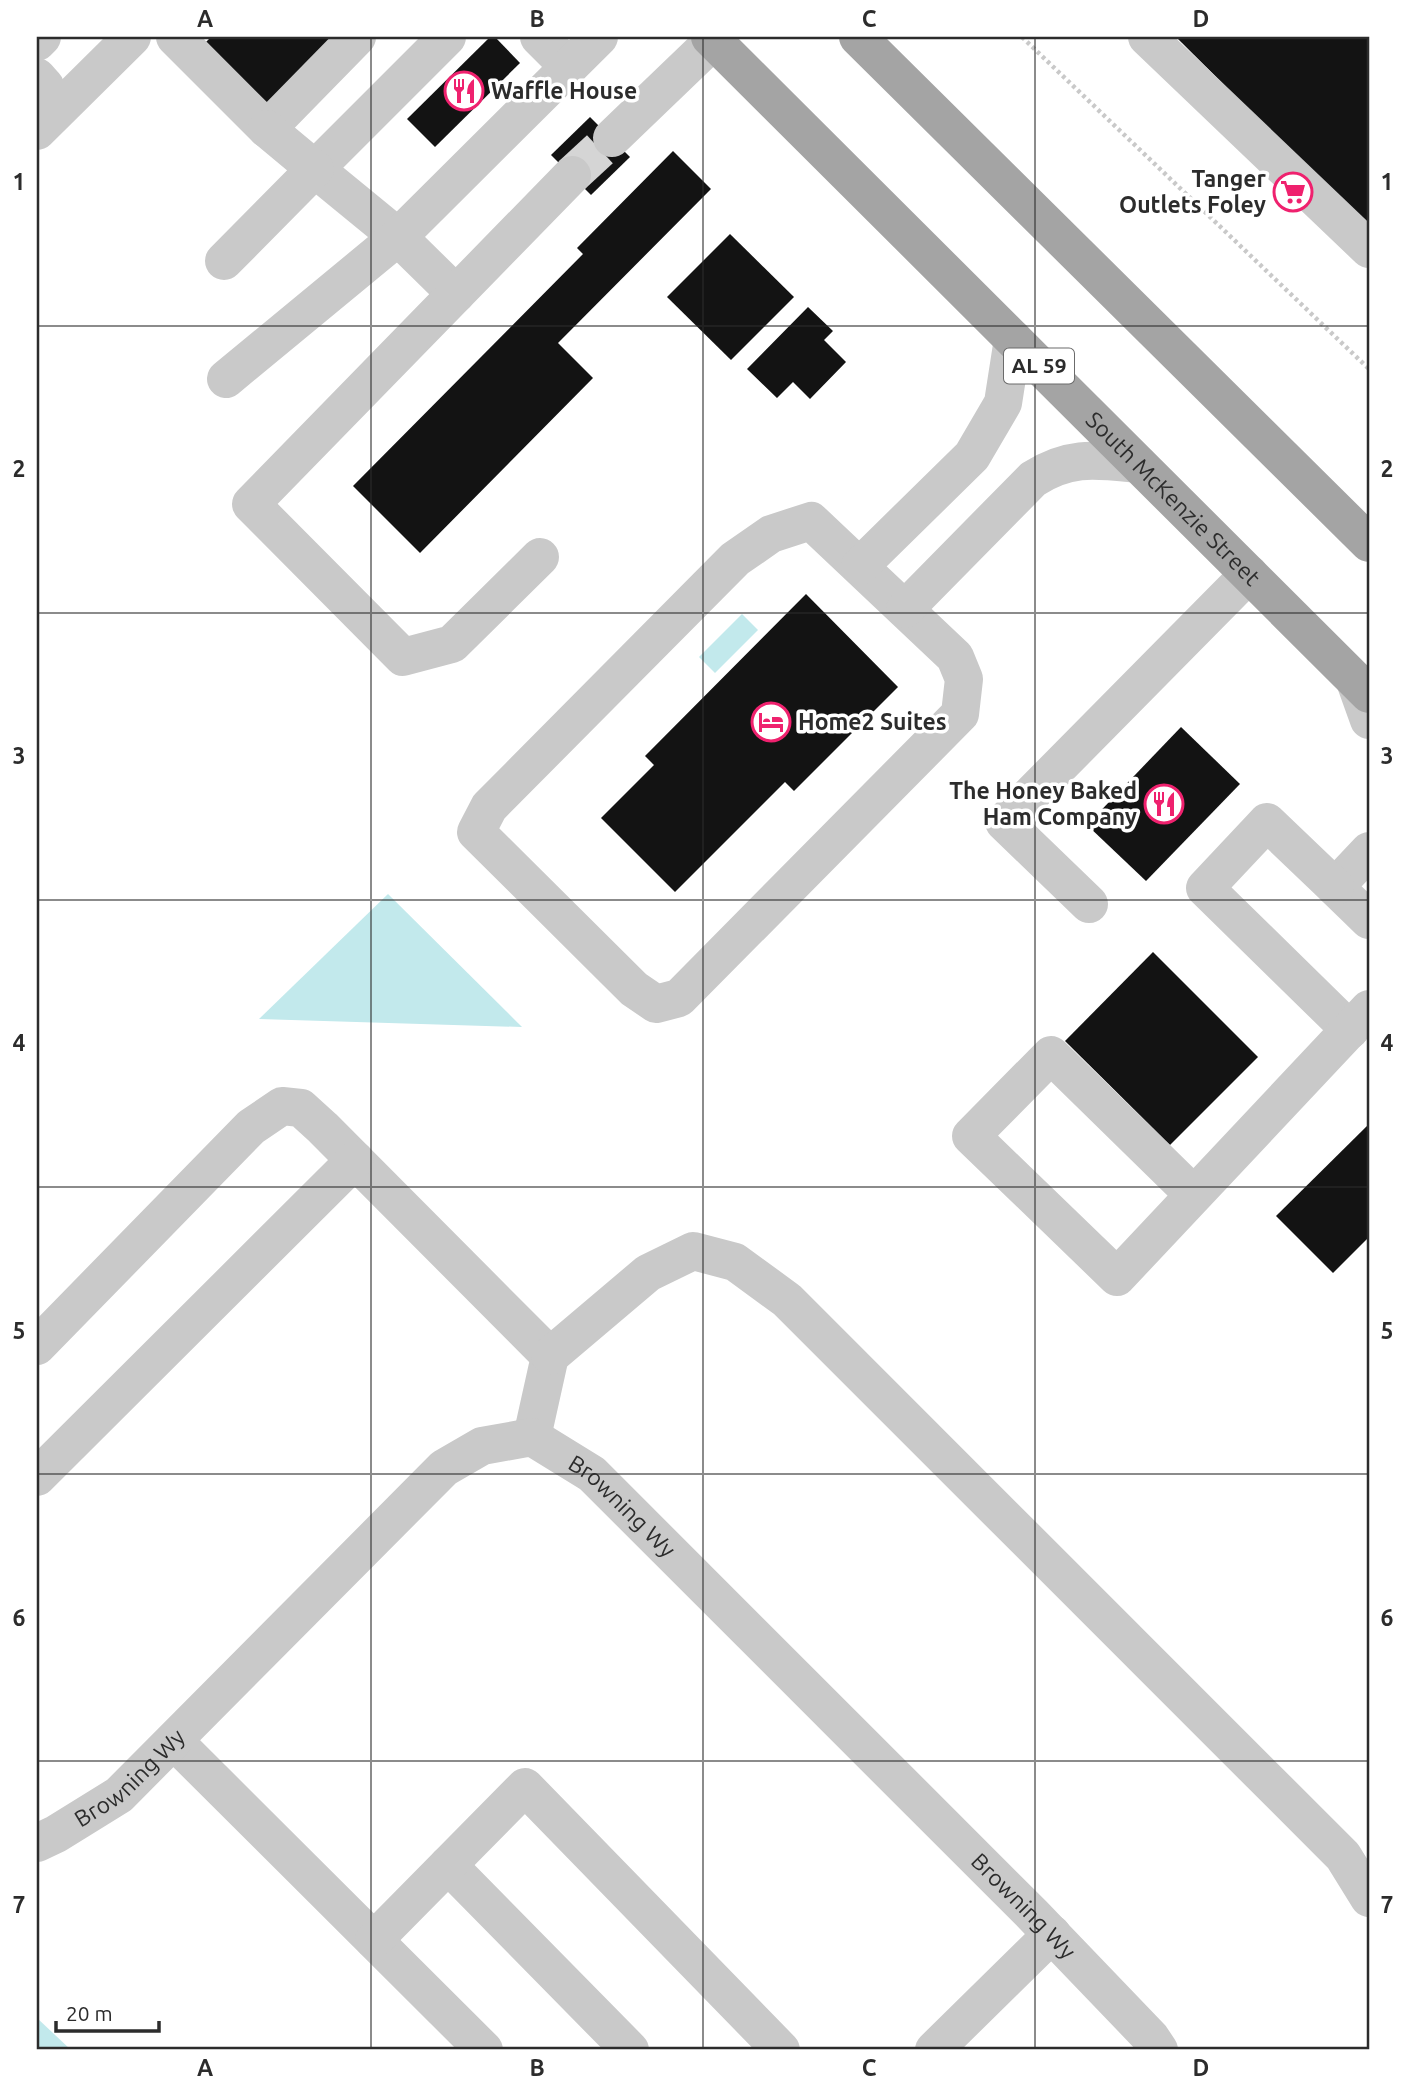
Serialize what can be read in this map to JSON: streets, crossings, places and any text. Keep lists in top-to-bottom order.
{
  "streets": {
    "main road": ["AL 59", "South McKenzie Street"],
    "street": ["Browning Wy"]
  },
  "places": {
    "restaurant": ["Waffle House", "The Honey Baked Ham Company"],
    "supermarket": ["Tanger Outlets Foley"],
    "hotel": ["Home2 Suites"]
  },
  "scale_bar": "20 m",
  "grid": {
    "columns": [
      "A",
      "B",
      "C",
      "D"
    ],
    "rows": [
      "1",
      "2",
      "3",
      "4",
      "5",
      "6",
      "7"
    ]
  }
}
